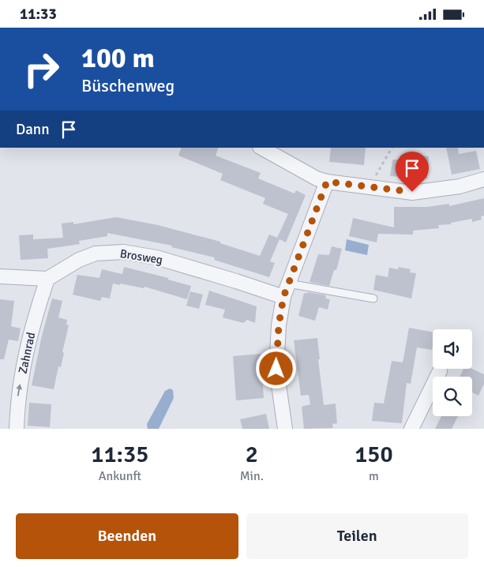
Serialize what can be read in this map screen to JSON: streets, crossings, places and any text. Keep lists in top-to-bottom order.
{
  "streets": {
    "street": ["Brosweg", "Zahnrad"]
  },
  "crossings": [
    ["Brosweg", "Zahnrad"]
  ],
  "one_way": ["Zahnrad"],
  "page": {
    "status": "11:33",
    "turn": ["100 m", "Büschenweg"],
    "then": "Dann",
    "eta": [
      "11:35",
      "Ankunft",
      "2",
      "Min.",
      "150",
      "m"
    ],
    "buttons": ["Beenden", "Teilen"]
  }
}
